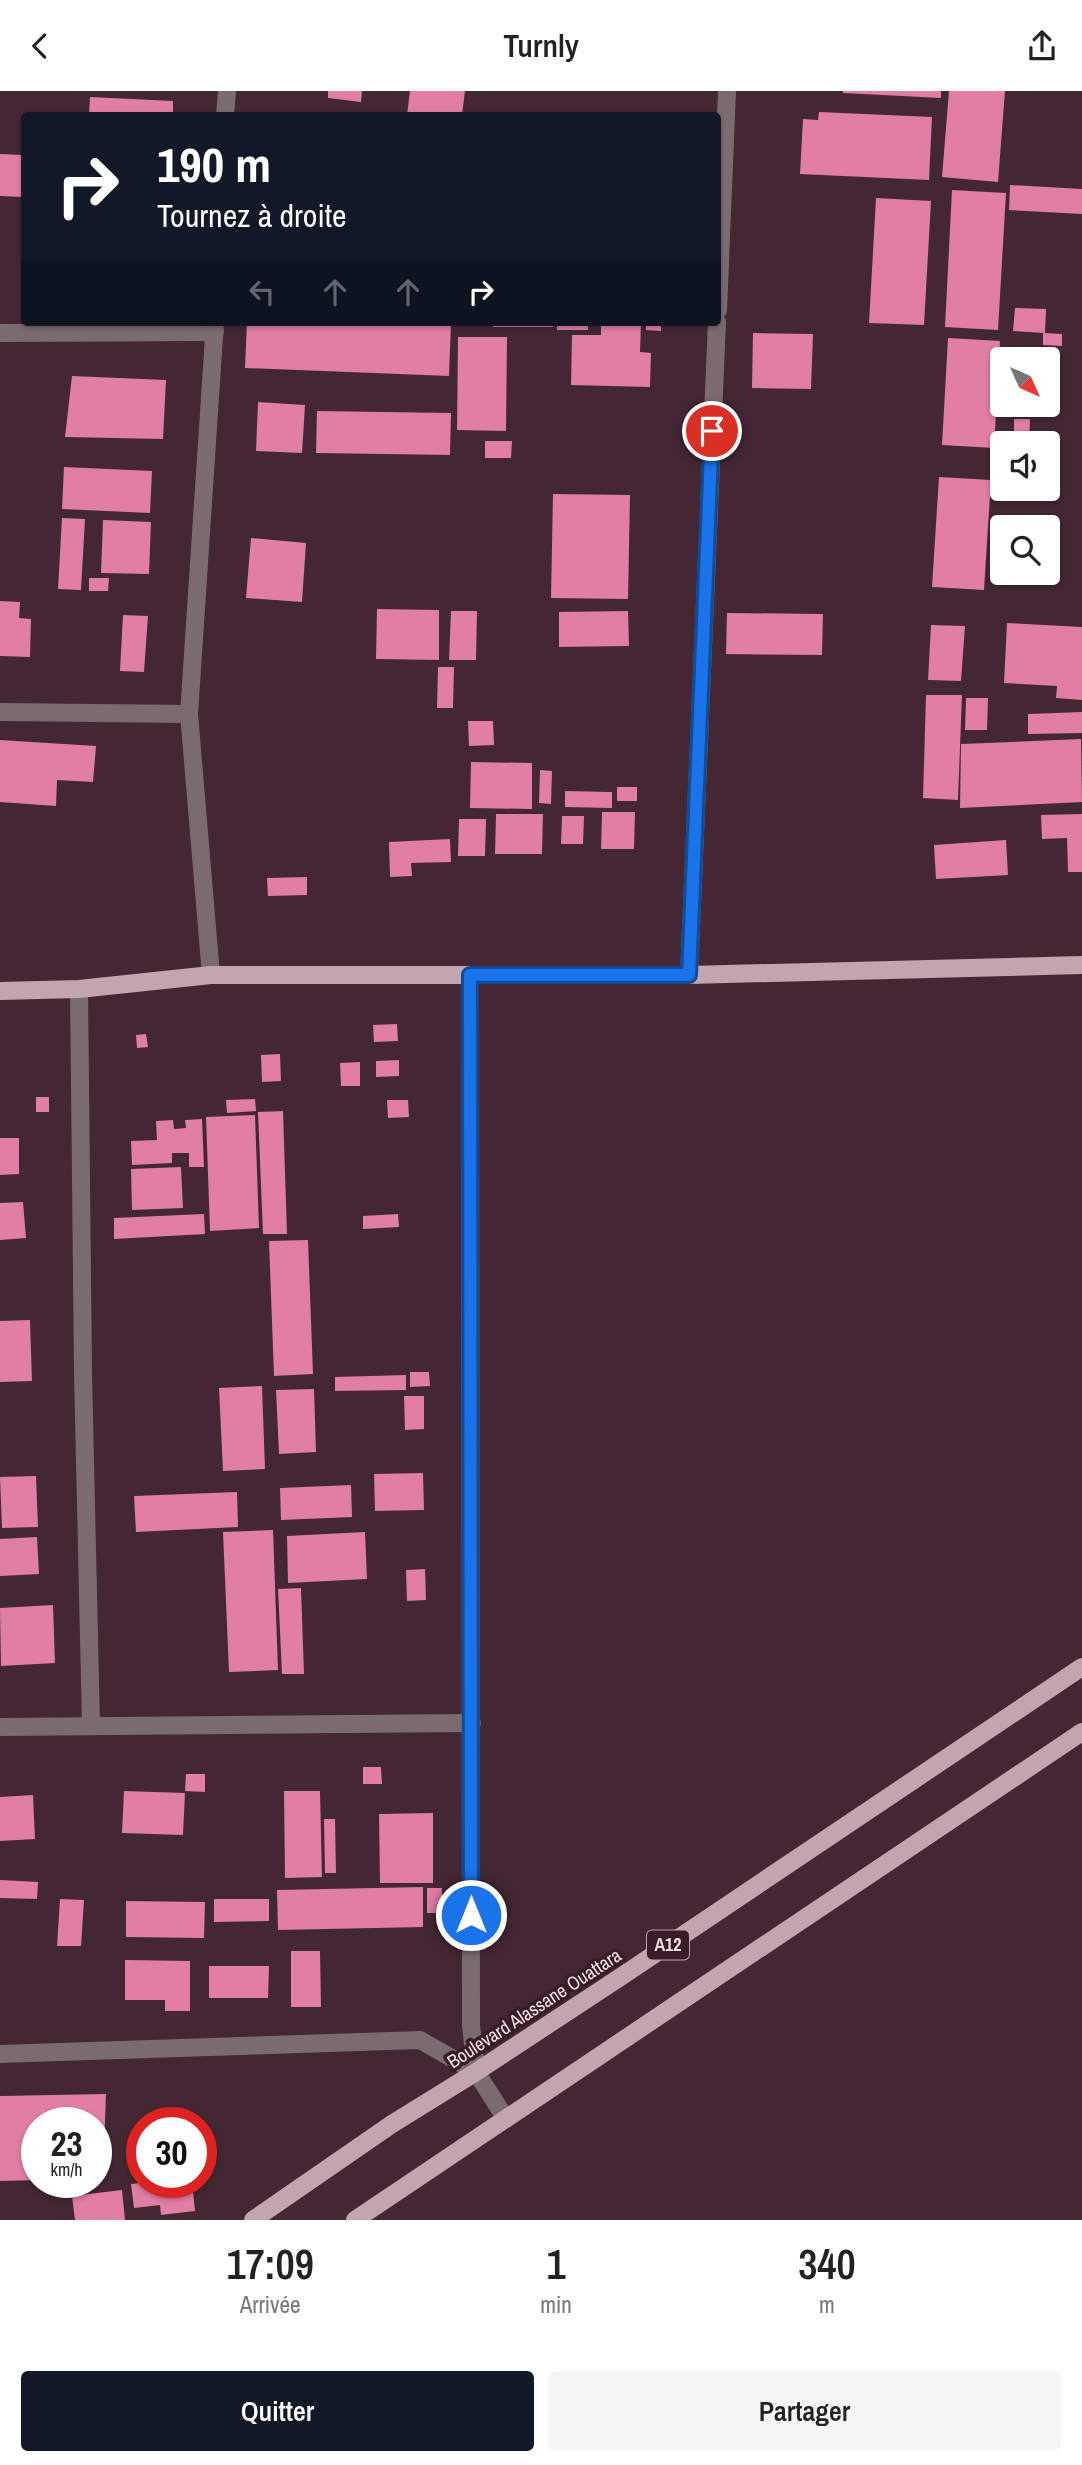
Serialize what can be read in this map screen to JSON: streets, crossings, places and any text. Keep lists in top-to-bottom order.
{
  "streets": {
    "main road": ["A12", "Boulevard Alassane Ouattara"]
  },
  "north": "bottom right",
  "page": {
    "header": "Turnly",
    "turn": ["190 m", "Tournez à droite"],
    "speed": "23 km/h",
    "limit": "30",
    "eta": [
      "17:09",
      "Arrivée",
      "1",
      "min",
      "340",
      "m"
    ],
    "buttons": ["Quitter", "Partager"]
  }
}
